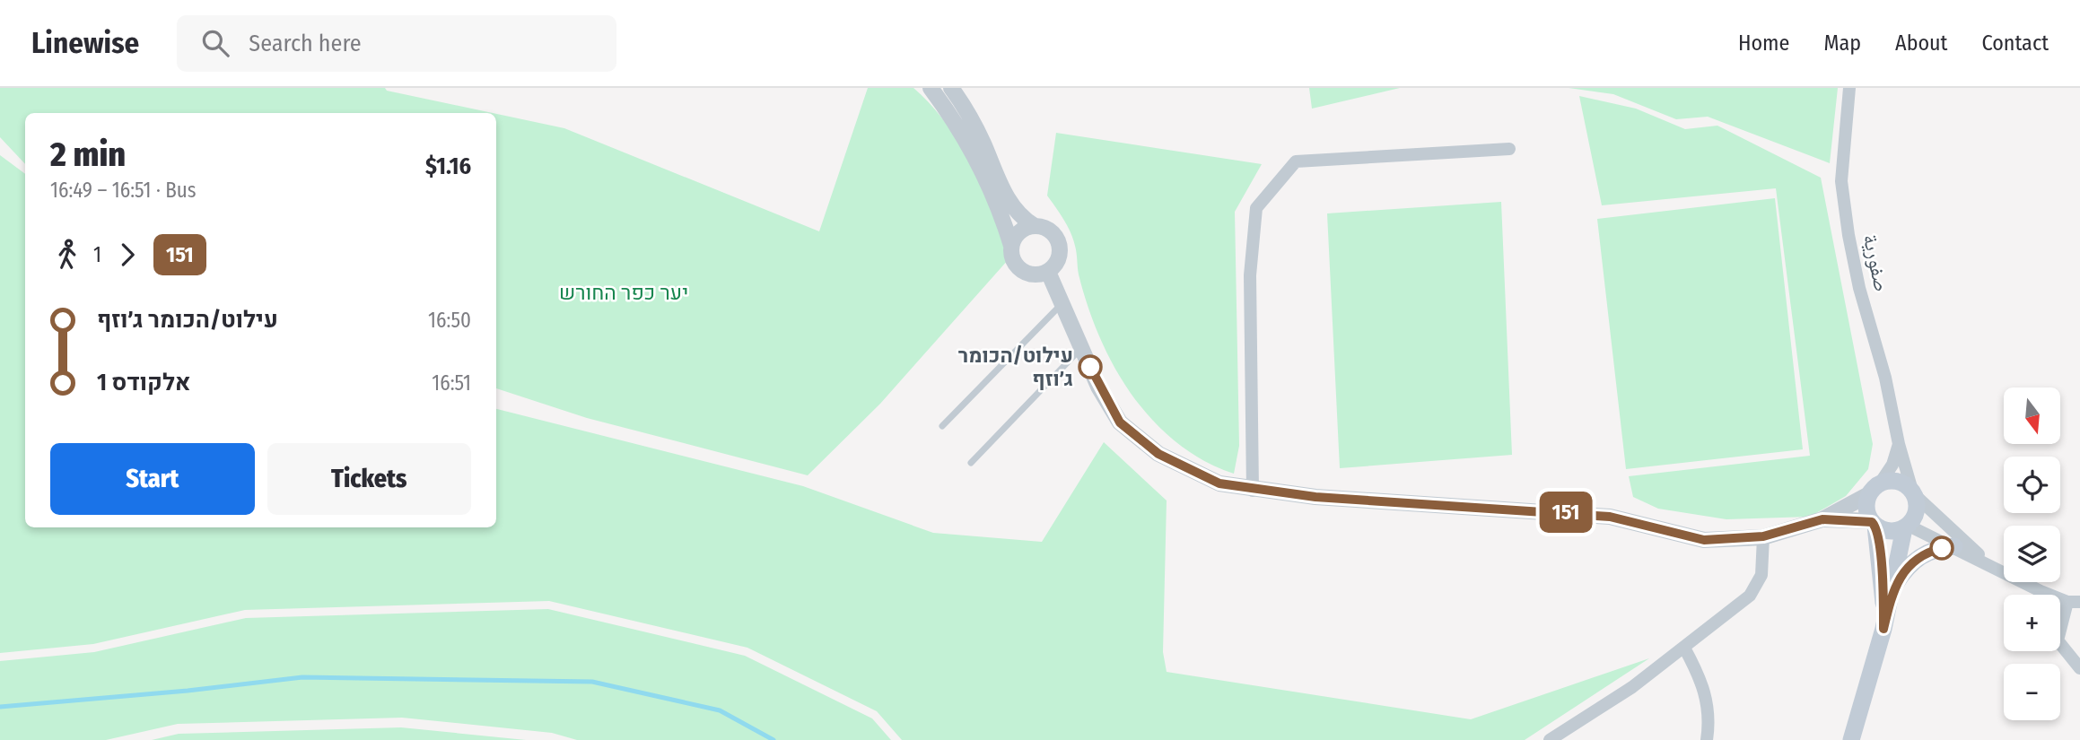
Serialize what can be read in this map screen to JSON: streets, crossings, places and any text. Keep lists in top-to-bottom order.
{
  "streets": {
    "street": ["صفورية"]
  },
  "parks": ["יער כפר החורש"],
  "places": ["עילוט/הכומר ג׳וזף"],
  "lines": ["bus line 151"],
  "north": "bottom",
  "page": {
    "header": "Linewise",
    "search": "Search here",
    "nav": [
      "Home",
      "Map",
      "About",
      "Contact"
    ],
    "on_map": "151",
    "heading": ["2 min", "16:49 – 16:51 · Bus", "$1.16"],
    "legs": ["1", "151"],
    "list": [
      {
        "name": "עילוט/הכומר ג׳וזף",
        "value": "16:50"
      },
      {
        "name": "אלקודס 1",
        "value": "16:51"
      }
    ],
    "map_buttons": ["+", "−"],
    "buttons": ["Start", "Tickets"]
  }
}
